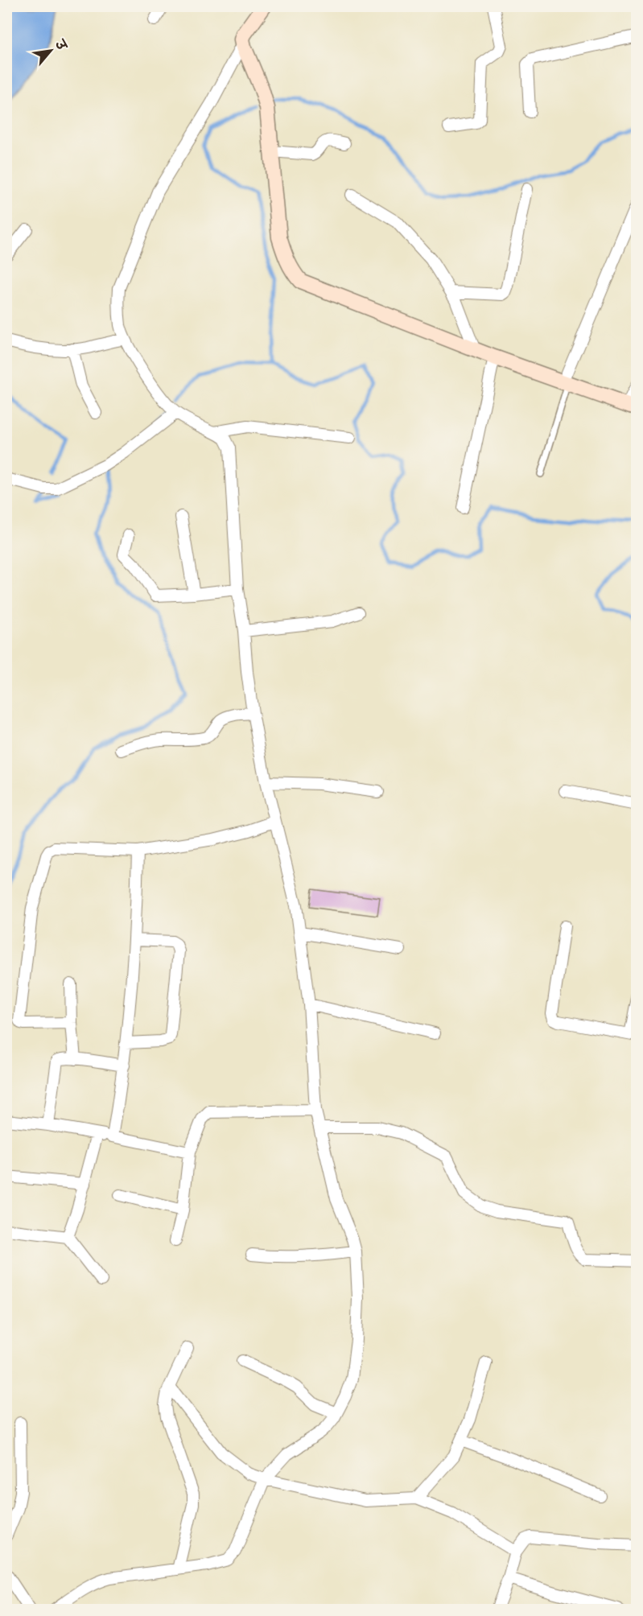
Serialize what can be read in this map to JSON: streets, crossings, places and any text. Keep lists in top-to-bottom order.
{
  "north": "top right"
}
